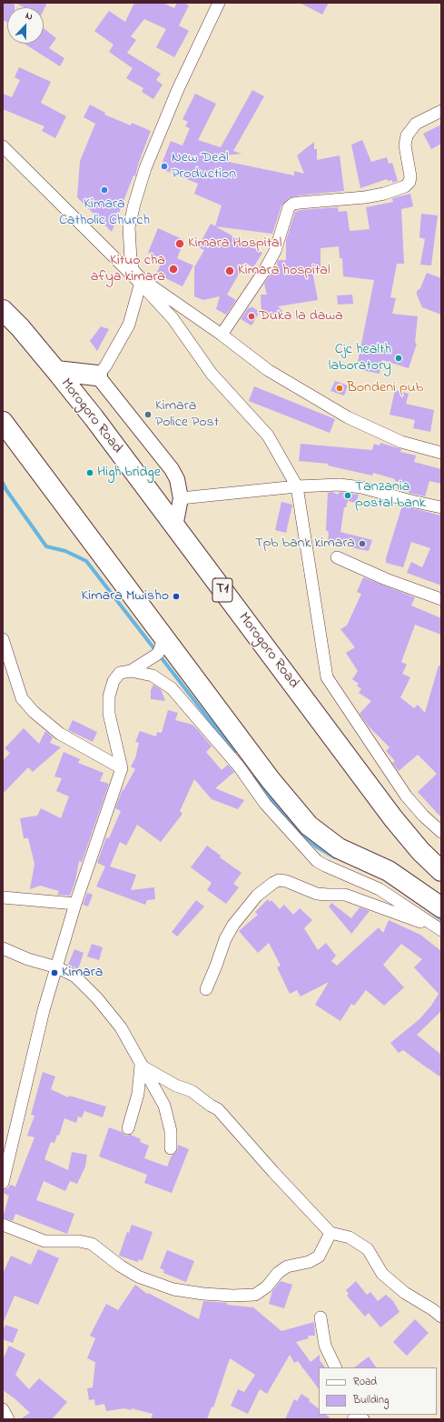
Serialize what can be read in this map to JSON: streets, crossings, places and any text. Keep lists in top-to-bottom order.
{
  "streets": {
    "highway": ["Morogoro Road", "T1"]
  },
  "places": [
    "New Deal Production",
    "Kimara Catholic Church",
    "Kimara Hospital",
    "Kituo cha afya kimara",
    "Kimara hospital",
    "Duka la dawa",
    "Cjc health laboratory",
    "Bondeni pub",
    "Kimara Police Post",
    "High bridge",
    "Tanzania postal bank",
    "Tpb bank kimara",
    "Kimara Mwisho",
    "Kimara"
  ],
  "legend": ["Road", "Building"],
  "north": "top"
}
